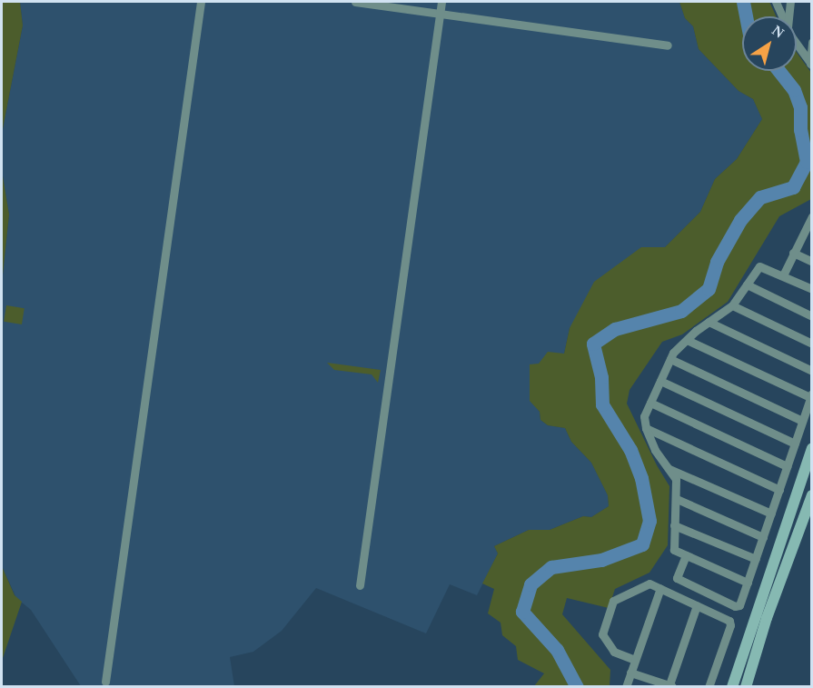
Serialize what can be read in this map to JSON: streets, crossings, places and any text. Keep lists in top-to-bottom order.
{
  "north": "top right"
}
